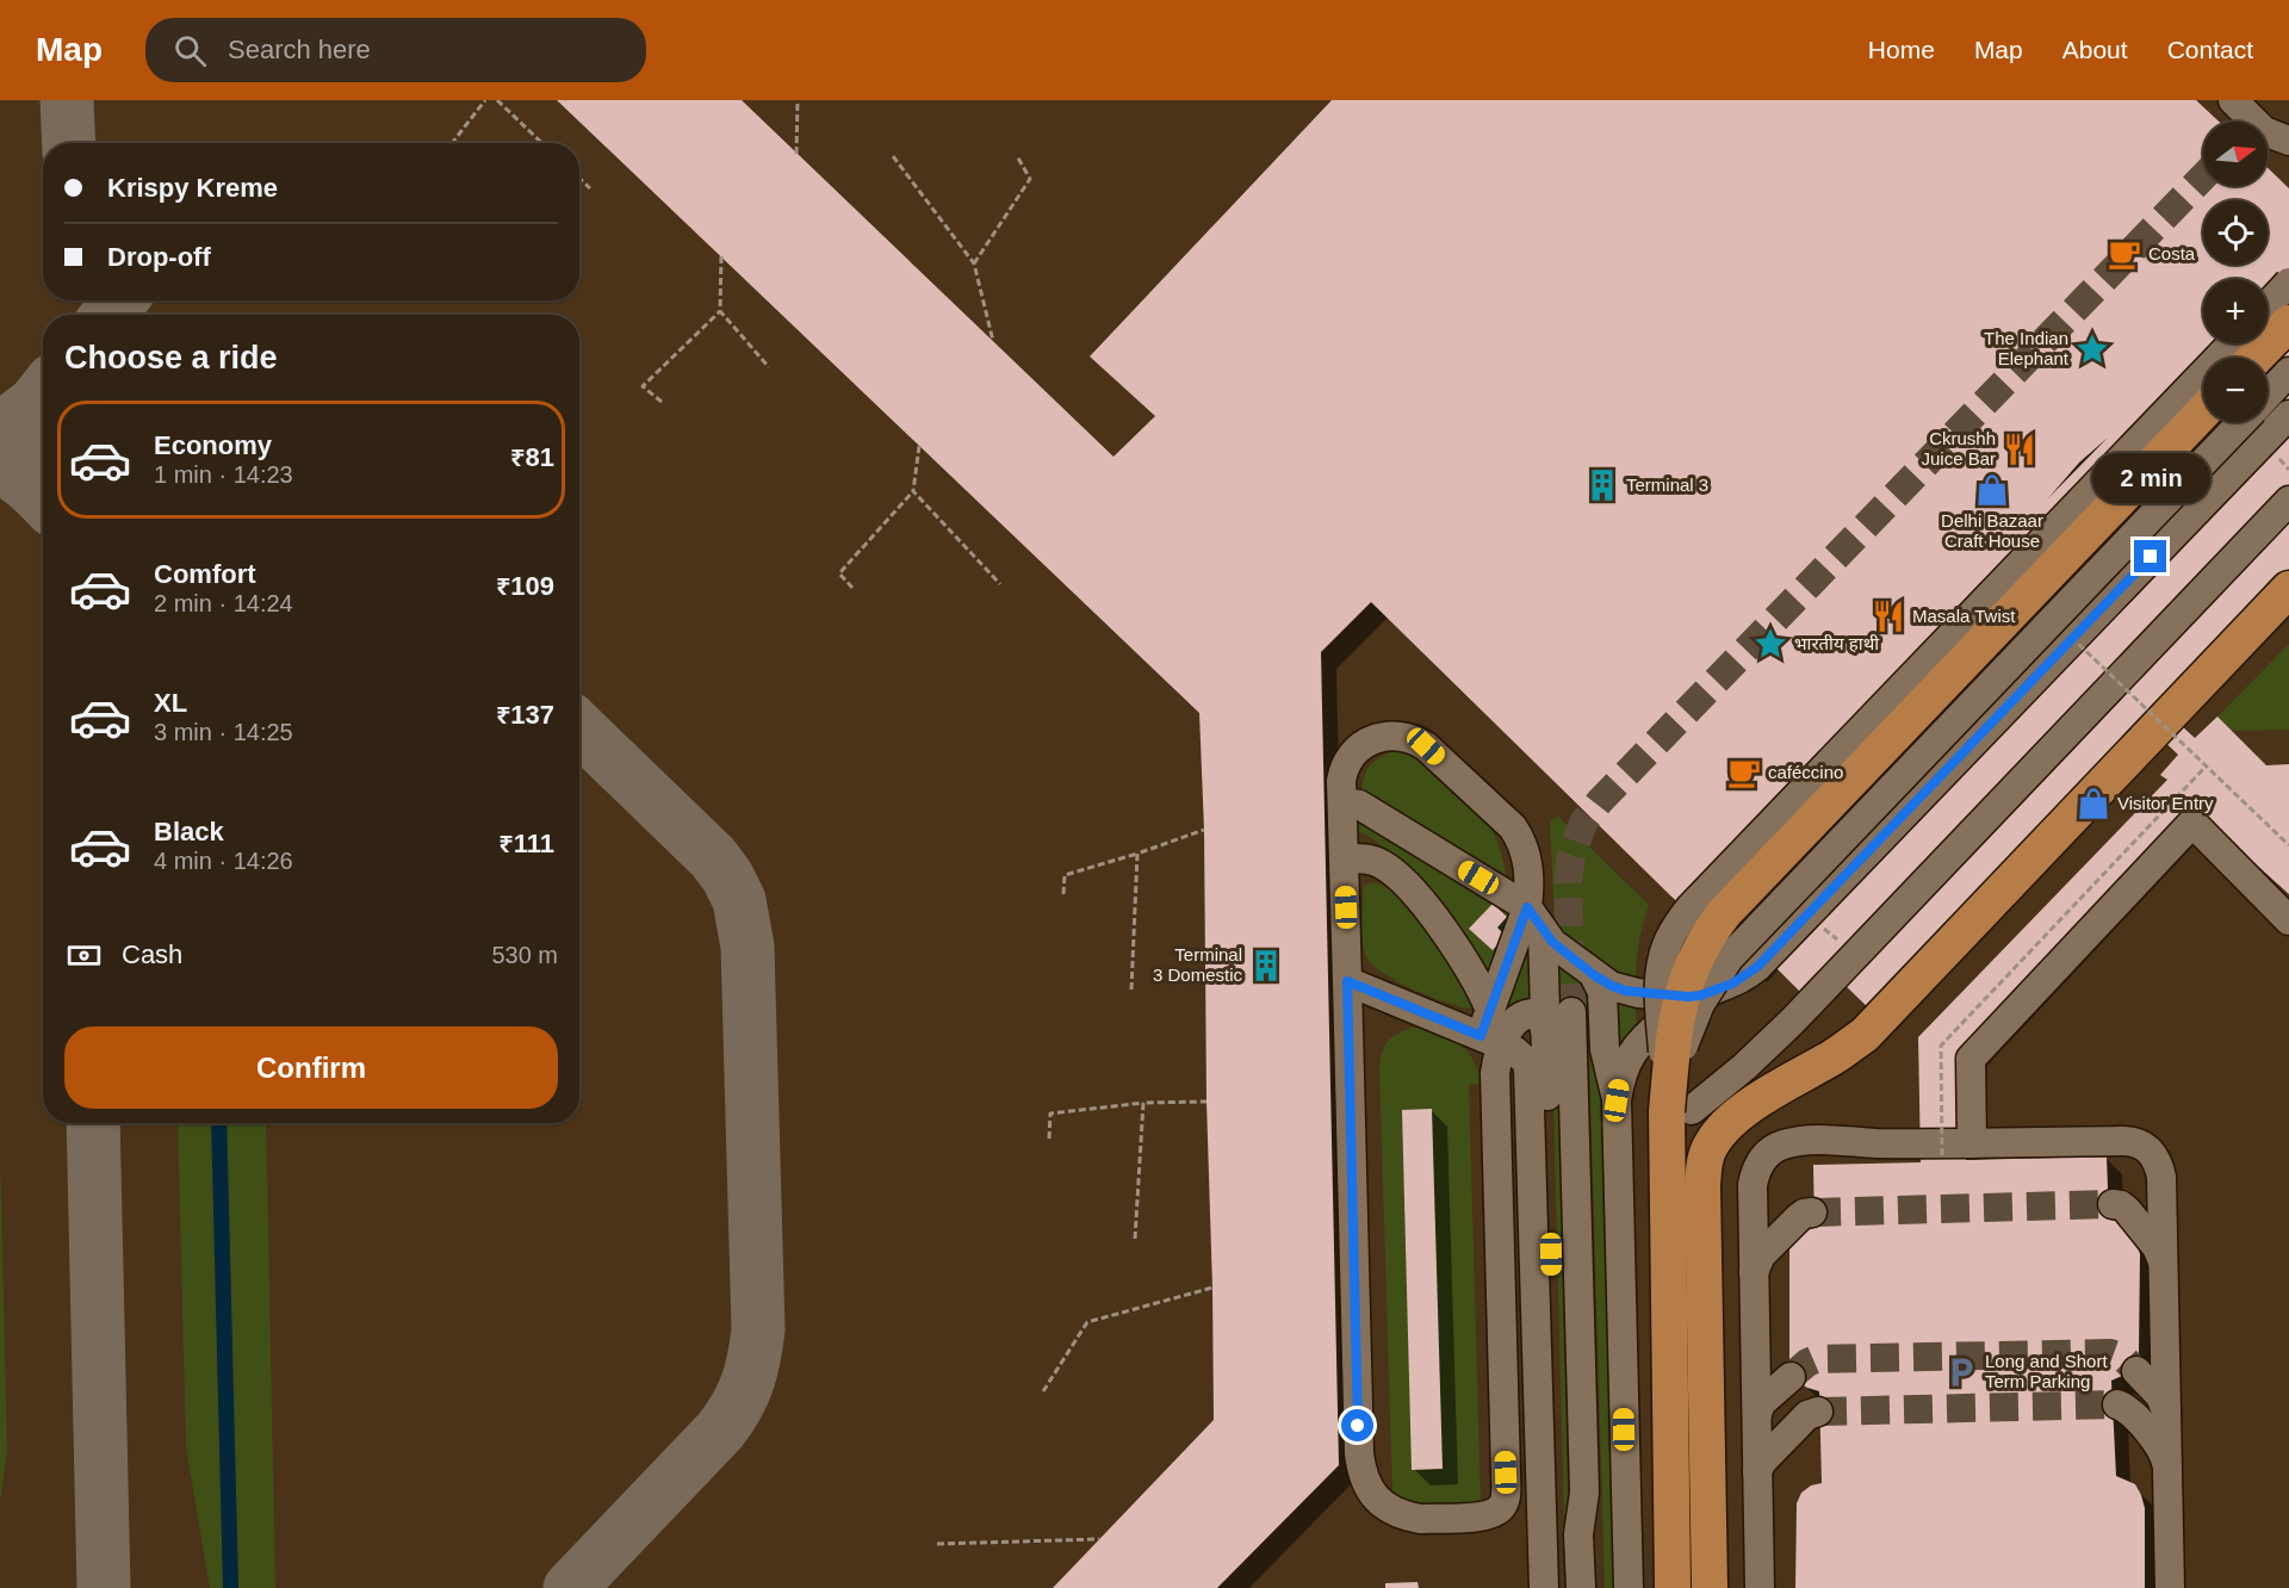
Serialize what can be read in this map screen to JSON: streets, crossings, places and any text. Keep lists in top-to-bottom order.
{
  "places": {
    "cafe": ["Costa", "caféccino"],
    "place": ["The Indian Elephant", "भारतीय हाथी"],
    "restaurant": ["Ckrushh Juice Bar", "Masala Twist"],
    "building": ["Terminal 3", "Terminal 3 Domestic"],
    "shop": ["Delhi Bazaar Craft House", "Visitor Entry"],
    "parking": ["Long and Short Term Parking"]
  },
  "north": "right",
  "page": {
    "header": "Map",
    "search": "Search here",
    "nav": [
      "Home",
      "Map",
      "About",
      "Contact"
    ],
    "map_buttons": ["+", "−"],
    "banner": ["Krispy Kreme", "Drop-off"],
    "heading": "Choose a ride",
    "list": [
      {
        "name": "Economy",
        "note": "1 min · 14:23",
        "value": "₹81"
      },
      {
        "name": "Comfort",
        "note": "2 min · 14:24",
        "value": "₹109"
      },
      {
        "name": "XL",
        "note": "3 min · 14:25",
        "value": "₹137"
      },
      {
        "name": "Black",
        "note": "4 min · 14:26",
        "value": "₹111"
      }
    ],
    "bubble": "2 min",
    "pay": ["Cash", "530 m"],
    "buttons": "Confirm"
  }
}
